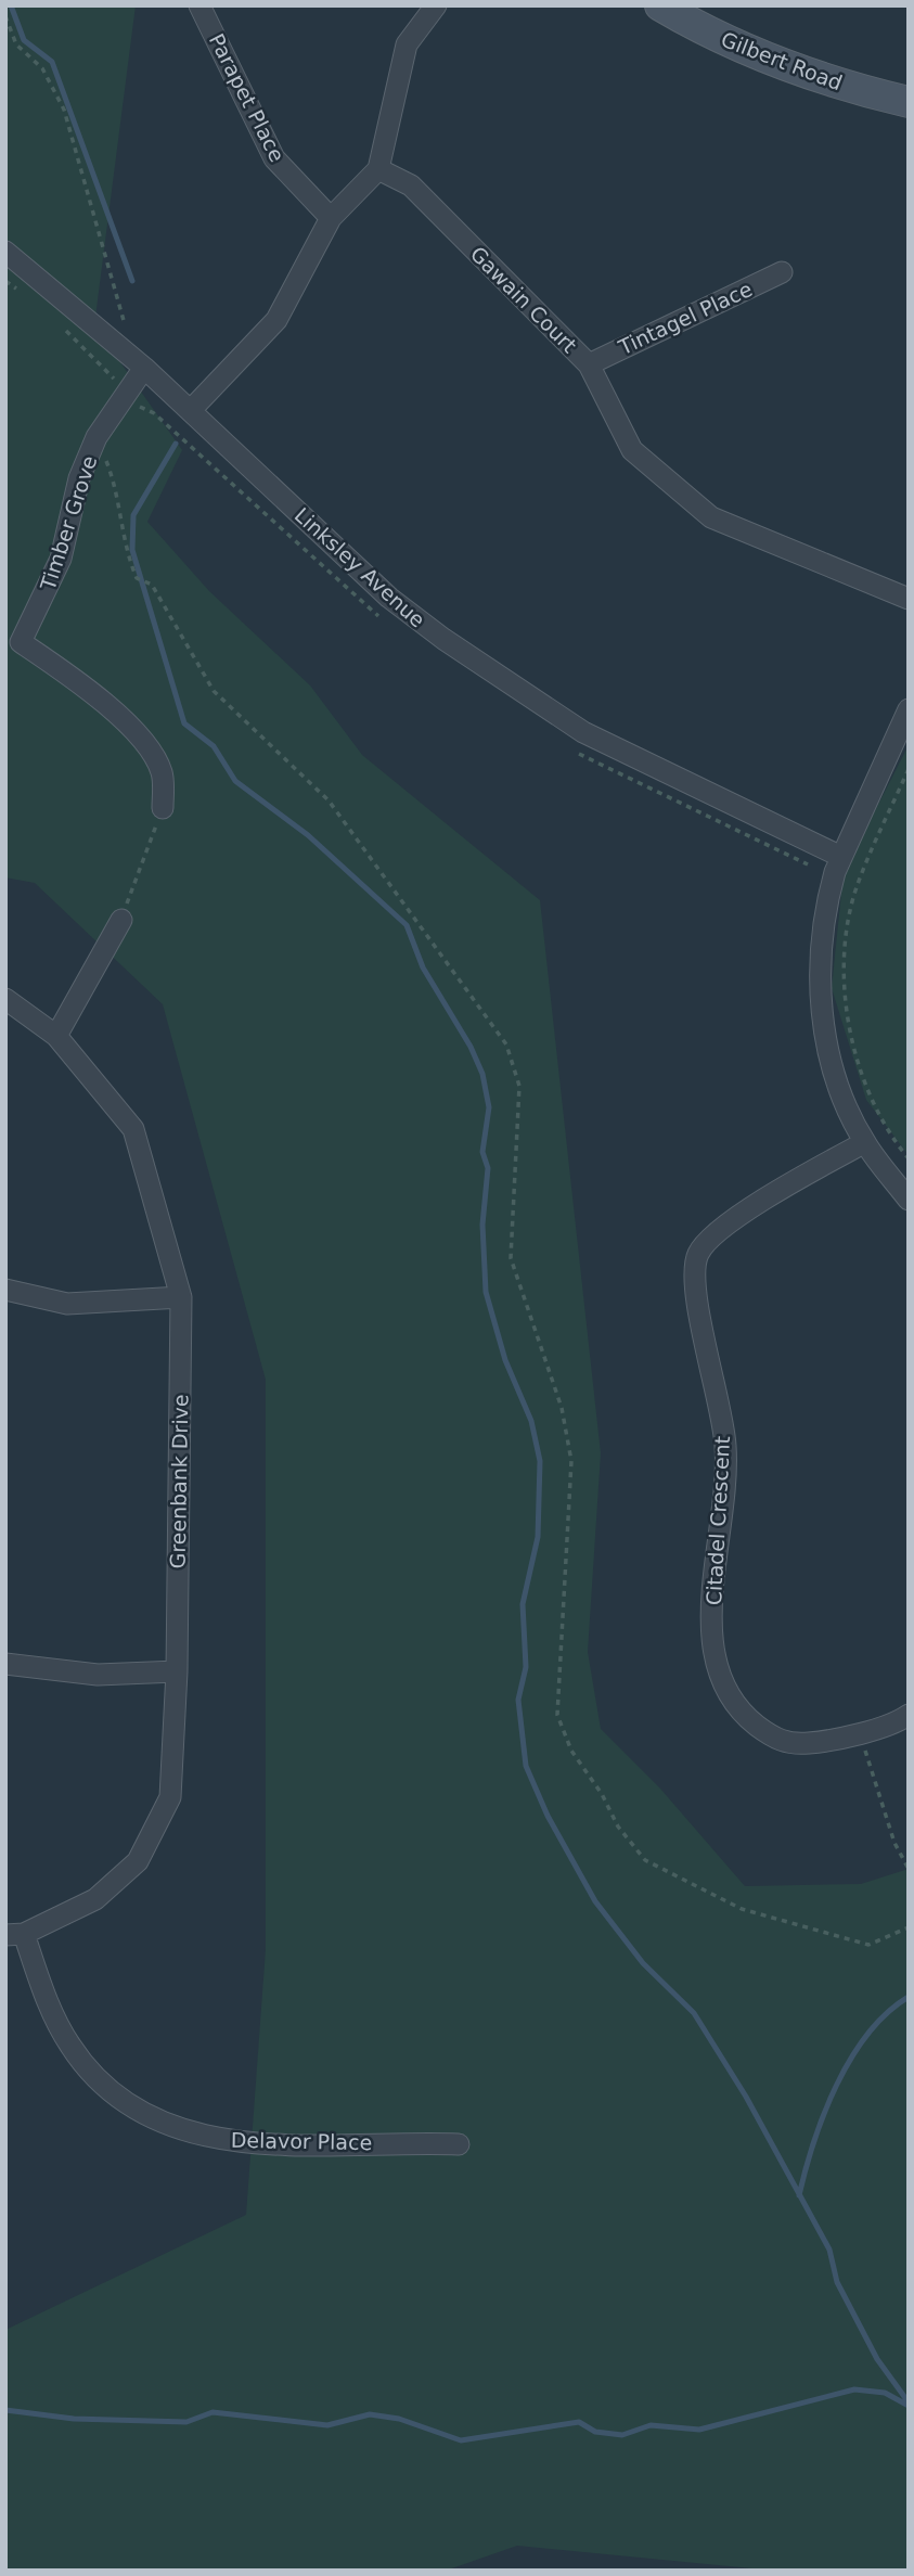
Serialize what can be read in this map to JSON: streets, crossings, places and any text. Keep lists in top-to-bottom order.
{
  "streets": {
    "main road": ["Gilbert Road"],
    "street": [
      "Parapet Place",
      "Gawain Court",
      "Tintagel Place",
      "Timber Grove",
      "Linksley Avenue",
      "Greenbank Drive",
      "Citadel Crescent",
      "Delavor Place"
    ]
  },
  "crossings": [
    ["Gawain Court", "Tintagel Place"],
    ["Timber Grove", "Linksley Avenue"],
    ["Greenbank Drive", "Delavor Place"]
  ]
}
